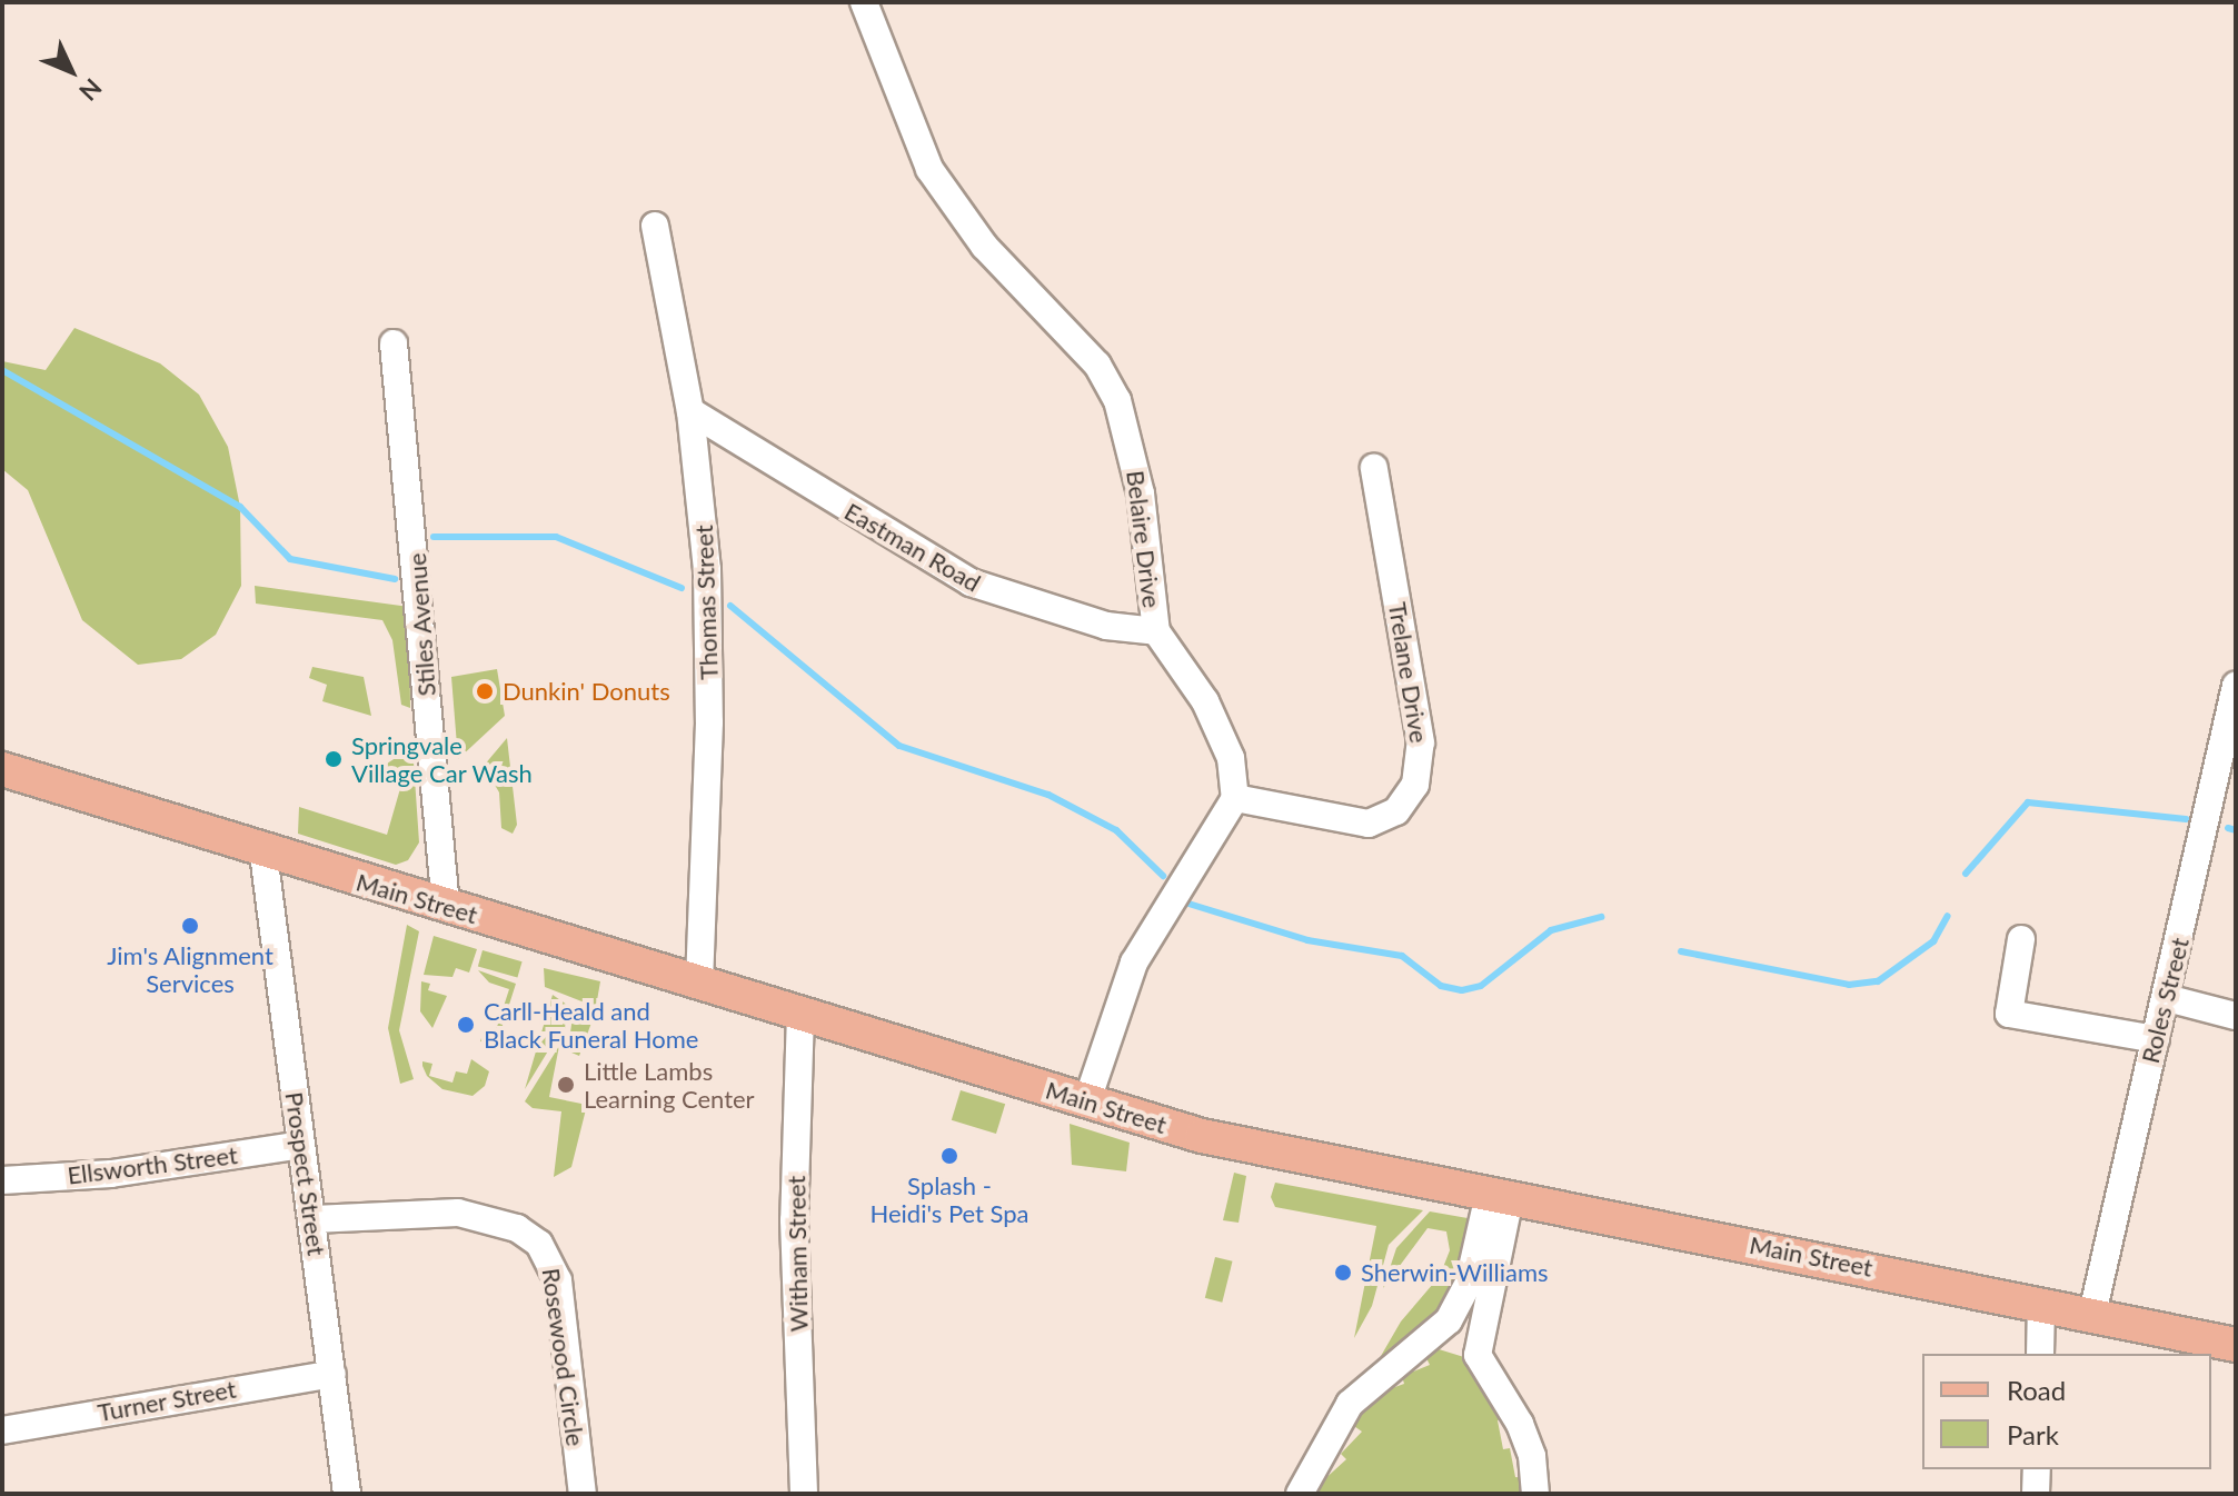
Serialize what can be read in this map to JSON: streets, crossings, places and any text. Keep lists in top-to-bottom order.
{
  "streets": {
    "main road": ["Main Street"],
    "street": [
      "Belaire Drive",
      "Eastman Road",
      "Thomas Street",
      "Stiles Avenue",
      "Trelane Drive",
      "Roles Street",
      "Ellsworth Street",
      "Prospect Street",
      "Witham Street",
      "Rosewood Circle",
      "Turner Street"
    ]
  },
  "crossings": [
    ["Belaire Drive", "Eastman Road"],
    ["Belaire Drive", "Trelane Drive"],
    ["Eastman Road", "Thomas Street"],
    ["Thomas Street", "Main Street"],
    ["Stiles Avenue", "Main Street"],
    ["Main Street", "Roles Street"],
    ["Main Street", "Prospect Street"],
    ["Main Street", "Witham Street"],
    ["Ellsworth Street", "Prospect Street"],
    ["Prospect Street", "Rosewood Circle"],
    ["Prospect Street", "Turner Street"]
  ],
  "places": [
    "Dunkin' Donuts",
    "Springvale Village Car Wash",
    "Jim's Alignment Services",
    "Carll-Heald and Black Funeral Home",
    "Little Lambs Learning Center",
    "Splash - Heidi's Pet Spa",
    "Sherwin-Williams"
  ],
  "legend": ["Road", "Park"],
  "north": "bottom right"
}
